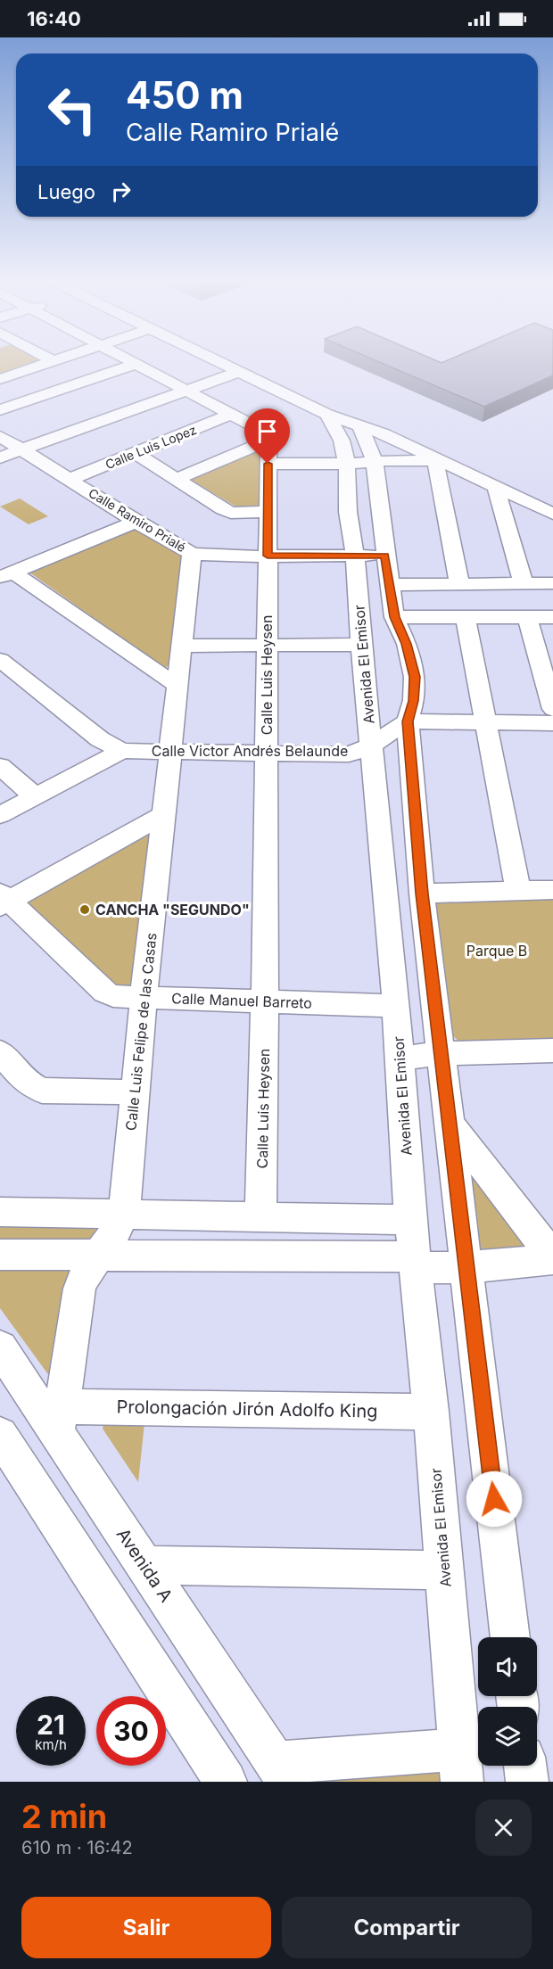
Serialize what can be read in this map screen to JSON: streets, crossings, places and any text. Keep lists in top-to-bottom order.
{
  "streets": {
    "street": [
      "Calle Luis Lopez",
      "Calle Ramiro Prialé",
      "Avenida El Emisor",
      "Calle Luis Heysen",
      "Calle Victor Andrés Belaunde",
      "Calle Manuel Barreto",
      "Calle Luis Felipe de las Casas",
      "Prolongación Jirón Adolfo King",
      "Avenida A"
    ]
  },
  "crossings": [
    ["Calle Luis Lopez", "Calle Ramiro Prialé"],
    ["Calle Ramiro Prialé", "Avenida El Emisor"],
    ["Calle Ramiro Prialé", "Calle Luis Heysen"],
    ["Calle Ramiro Prialé", "Calle Luis Felipe de las Casas"],
    ["Avenida El Emisor", "Calle Victor Andrés Belaunde"],
    ["Avenida El Emisor", "Calle Manuel Barreto"],
    ["Avenida El Emisor", "Prolongación Jirón Adolfo King"],
    ["Calle Luis Heysen", "Calle Victor Andrés Belaunde"],
    ["Calle Luis Heysen", "Calle Manuel Barreto"],
    ["Calle Victor Andrés Belaunde", "Calle Luis Felipe de las Casas"],
    ["Calle Manuel Barreto", "Calle Luis Felipe de las Casas"],
    ["Calle Luis Felipe de las Casas", "Prolongación Jirón Adolfo King"],
    ["Calle Luis Felipe de las Casas", "Avenida A"],
    ["Prolongación Jirón Adolfo King", "Avenida A"]
  ],
  "parks": ["Parque B"],
  "places": ["CANCHA \"SEGUNDO\""],
  "page": {
    "status": "16:40",
    "turn": ["450 m", "Calle Ramiro Prialé"],
    "then": "Luego",
    "speed": "21 km/h",
    "limit": "30",
    "heading": ["2 min", "610 m · 16:42"],
    "buttons": ["Salir", "Compartir"]
  }
}
